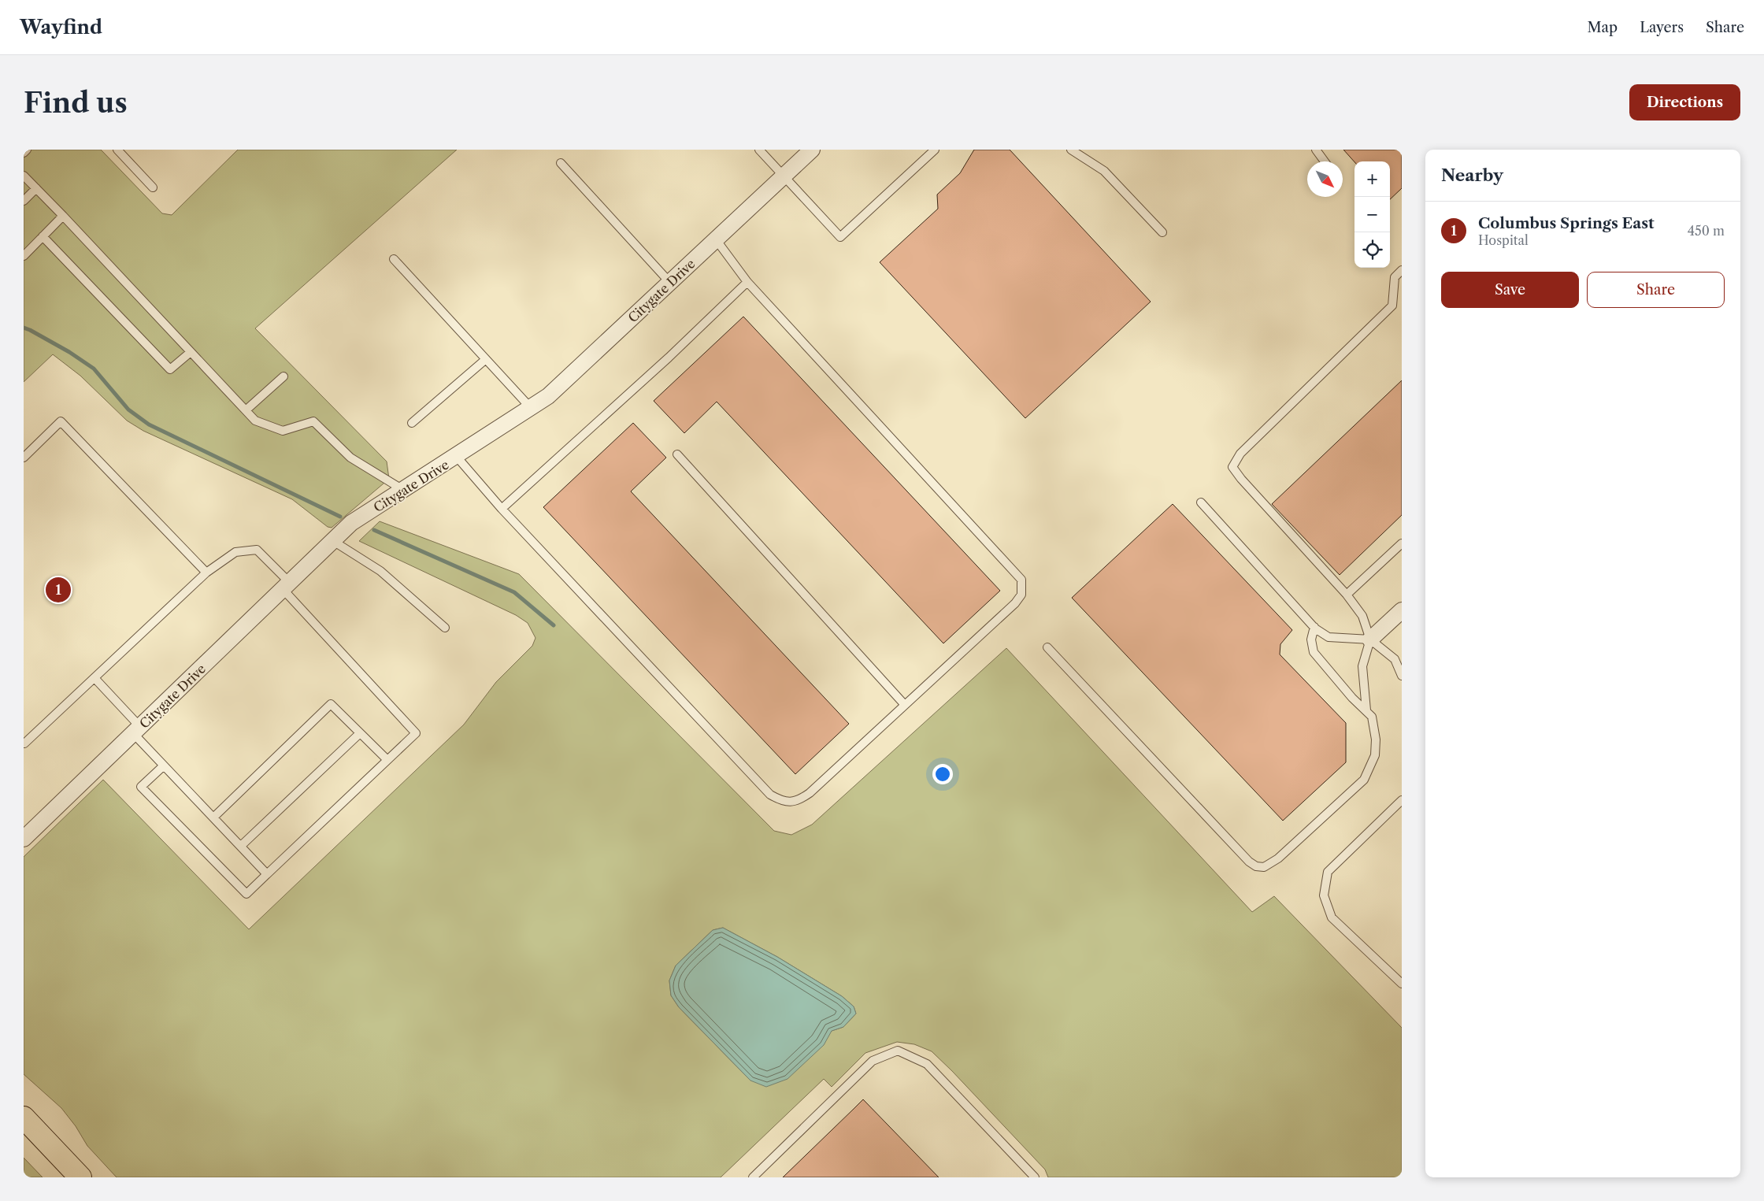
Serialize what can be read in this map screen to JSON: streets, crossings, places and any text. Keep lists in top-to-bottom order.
{
  "streets": {
    "street": ["Citygate Drive"]
  },
  "north": "bottom right",
  "page": {
    "header": "Wayfind",
    "nav": ["Map", "Layers", "Share"],
    "buttons": [
      "Directions",
      ["Save", "Share"]
    ],
    "title": "Find us",
    "heading": "Nearby",
    "map_buttons": ["+", "−"],
    "list": [
      {
        "mark": "1",
        "name": "Columbus Springs East",
        "note": "Hospital",
        "value": "450 m"
      }
    ],
    "pins": "1"
  }
}
